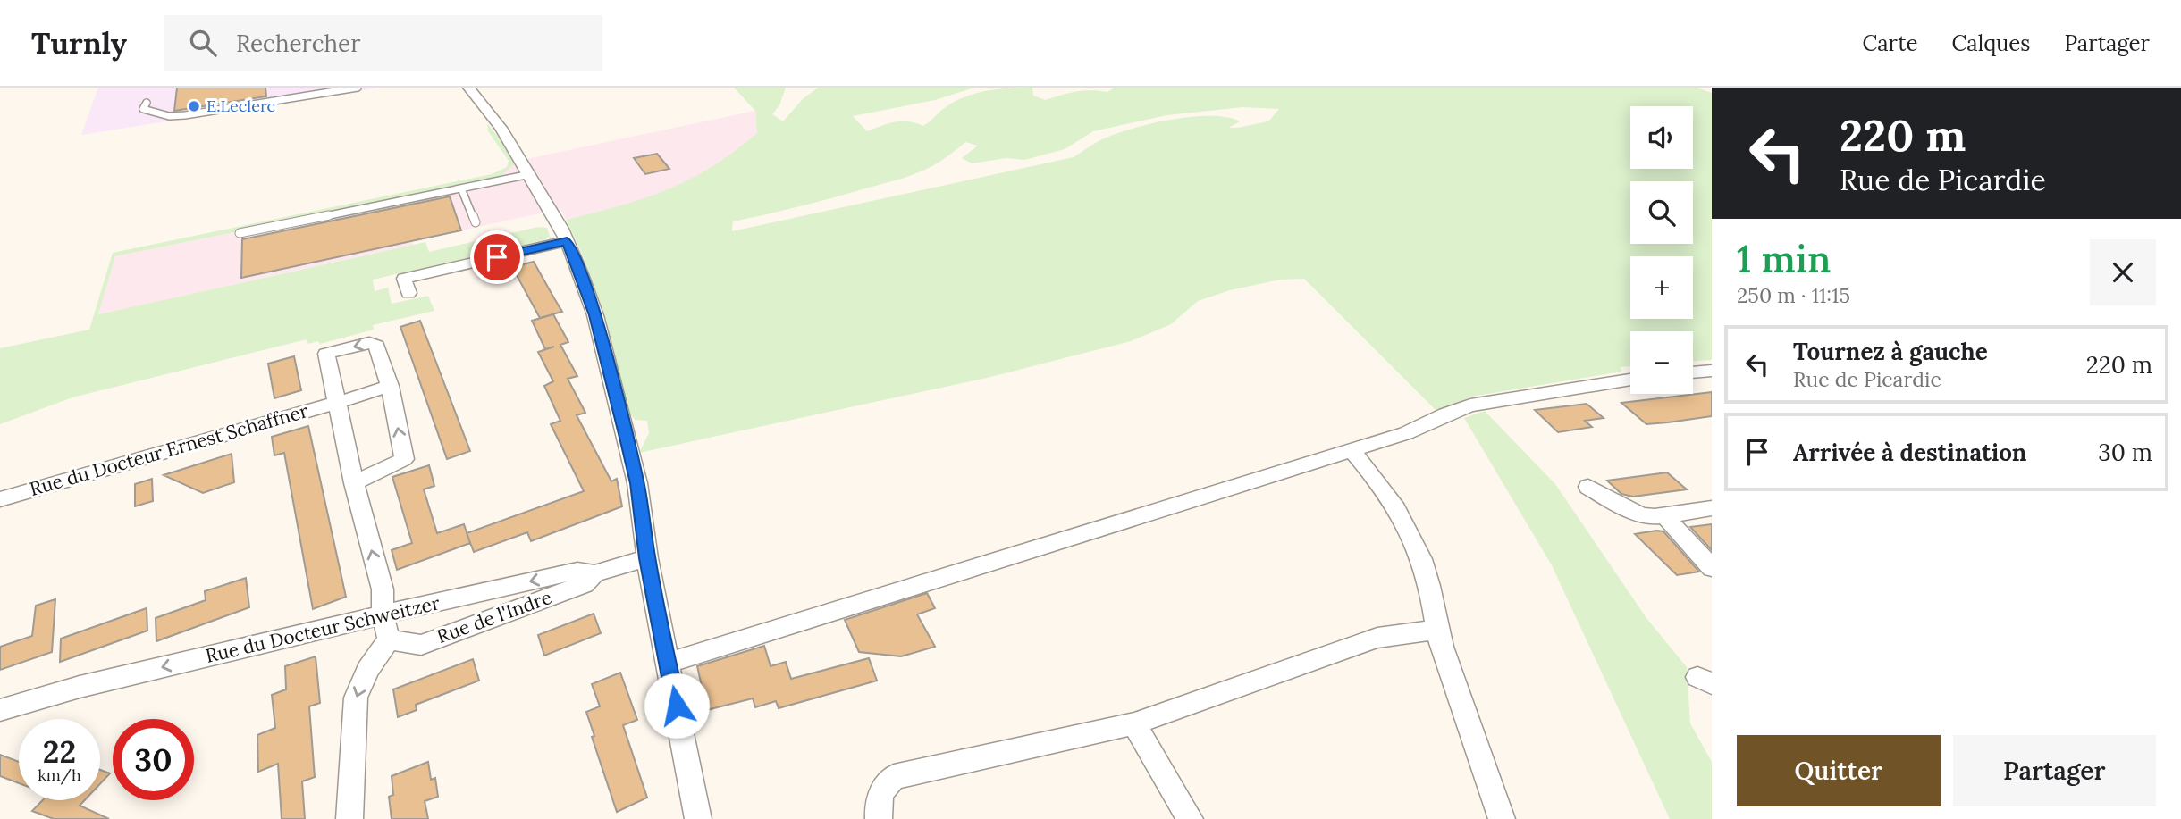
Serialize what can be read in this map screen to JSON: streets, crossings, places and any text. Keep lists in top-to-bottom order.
{
  "streets": {
    "street": ["Rue du Docteur Ernest Schaffner", "Rue de l'Indre", "Rue du Docteur Schweitzer"]
  },
  "crossings": [
    ["Rue de l'Indre", "Rue du Docteur Schweitzer"]
  ],
  "one_way": ["Rue du Docteur Schweitzer"],
  "places": ["E.Leclerc"],
  "page": {
    "header": "Turnly",
    "search": "Rechercher",
    "nav": ["Carte", "Calques", "Partager"],
    "turn": ["220 m", "Rue de Picardie"],
    "map_buttons": ["+", "−"],
    "heading": ["1 min", "250 m · 11:15"],
    "list": [
      {
        "name": "Tournez à gauche",
        "note": "Rue de Picardie",
        "value": "220 m"
      },
      {
        "name": "Arrivée à destination",
        "value": "30 m"
      }
    ],
    "speed": "22 km/h",
    "limit": "30",
    "buttons": ["Quitter", "Partager"]
  }
}
